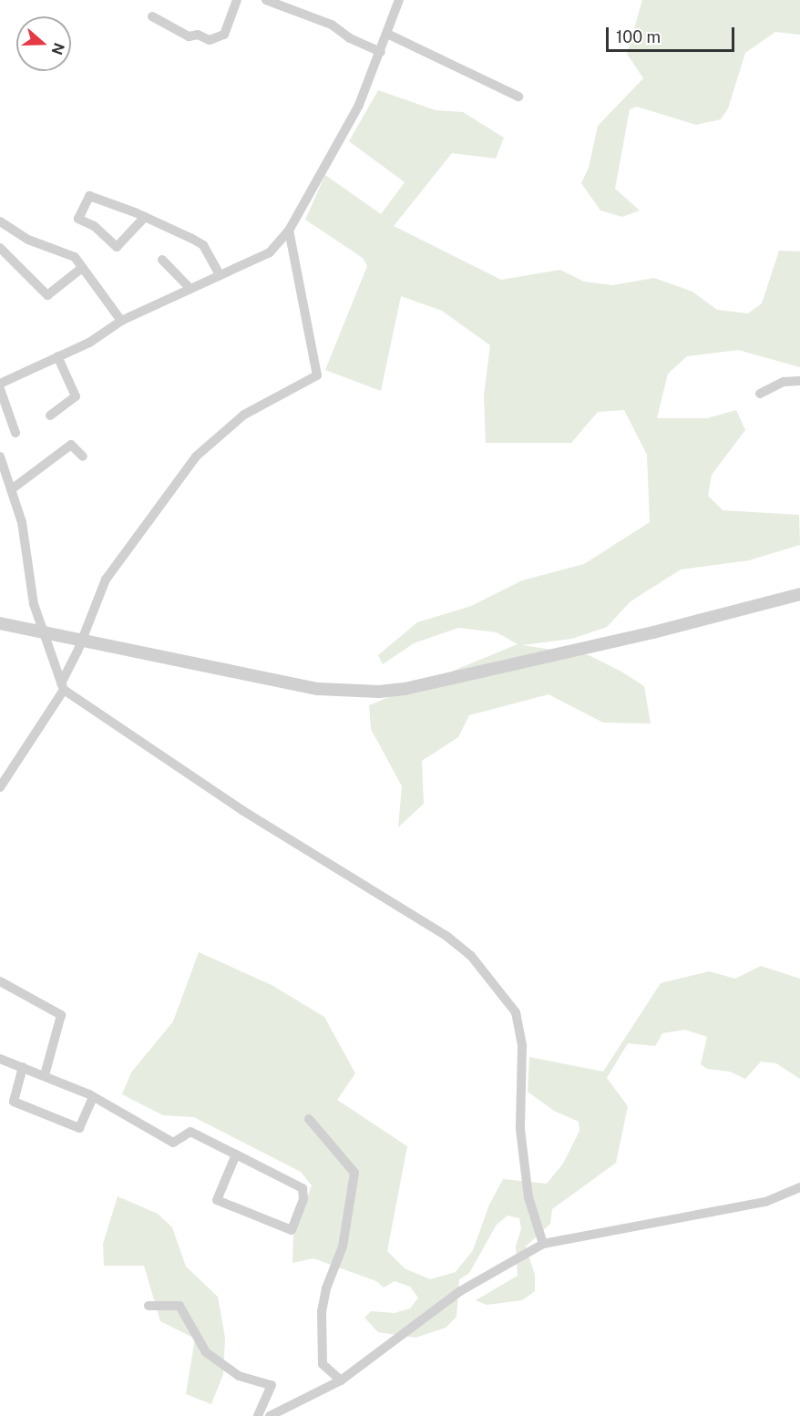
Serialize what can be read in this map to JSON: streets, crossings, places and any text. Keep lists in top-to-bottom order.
{
  "scale_bar": "100 m",
  "north": "right"
}
